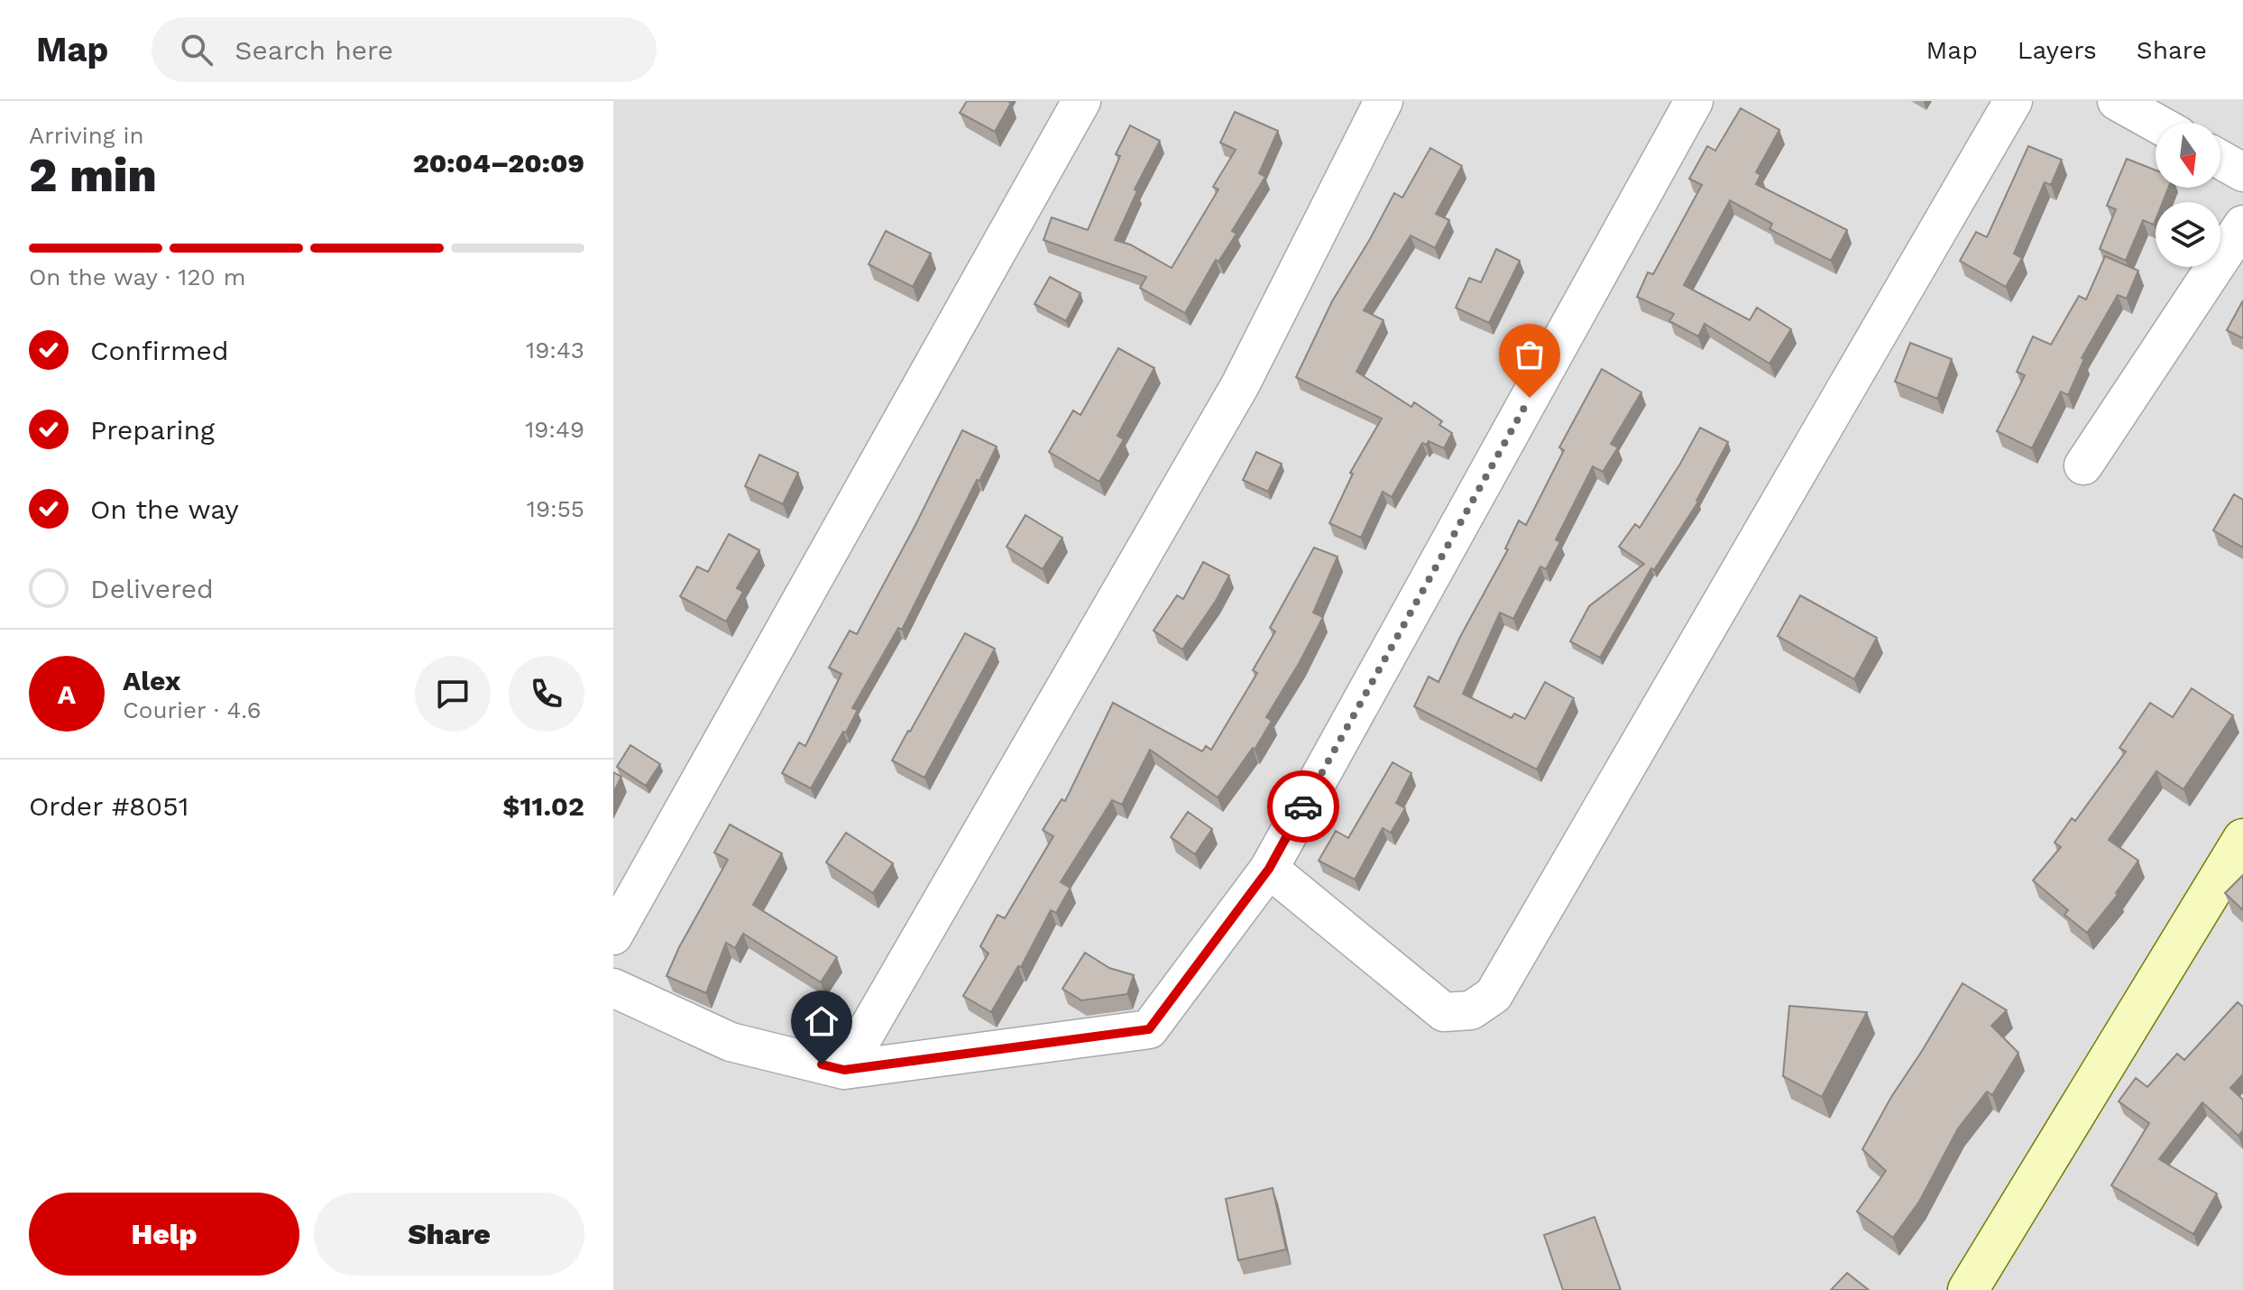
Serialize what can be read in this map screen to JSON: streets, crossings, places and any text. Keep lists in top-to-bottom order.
{
  "north": "bottom",
  "page": {
    "header": "Map",
    "search": "Search here",
    "nav": ["Map", "Layers", "Share"],
    "heading": ["2 min", "Arriving in", "20:04–20:09"],
    "panel": [
      "Alex",
      "Courier · 4.6",
      "Order #8051",
      "$11.02"
    ],
    "bar": "On the way · 120 m",
    "list": [
      ["Confirmed", "19:43"],
      ["Preparing", "19:49"],
      ["On the way", "19:55"],
      "Delivered"
    ],
    "round": "A",
    "buttons": ["Help", "Share"]
  }
}
